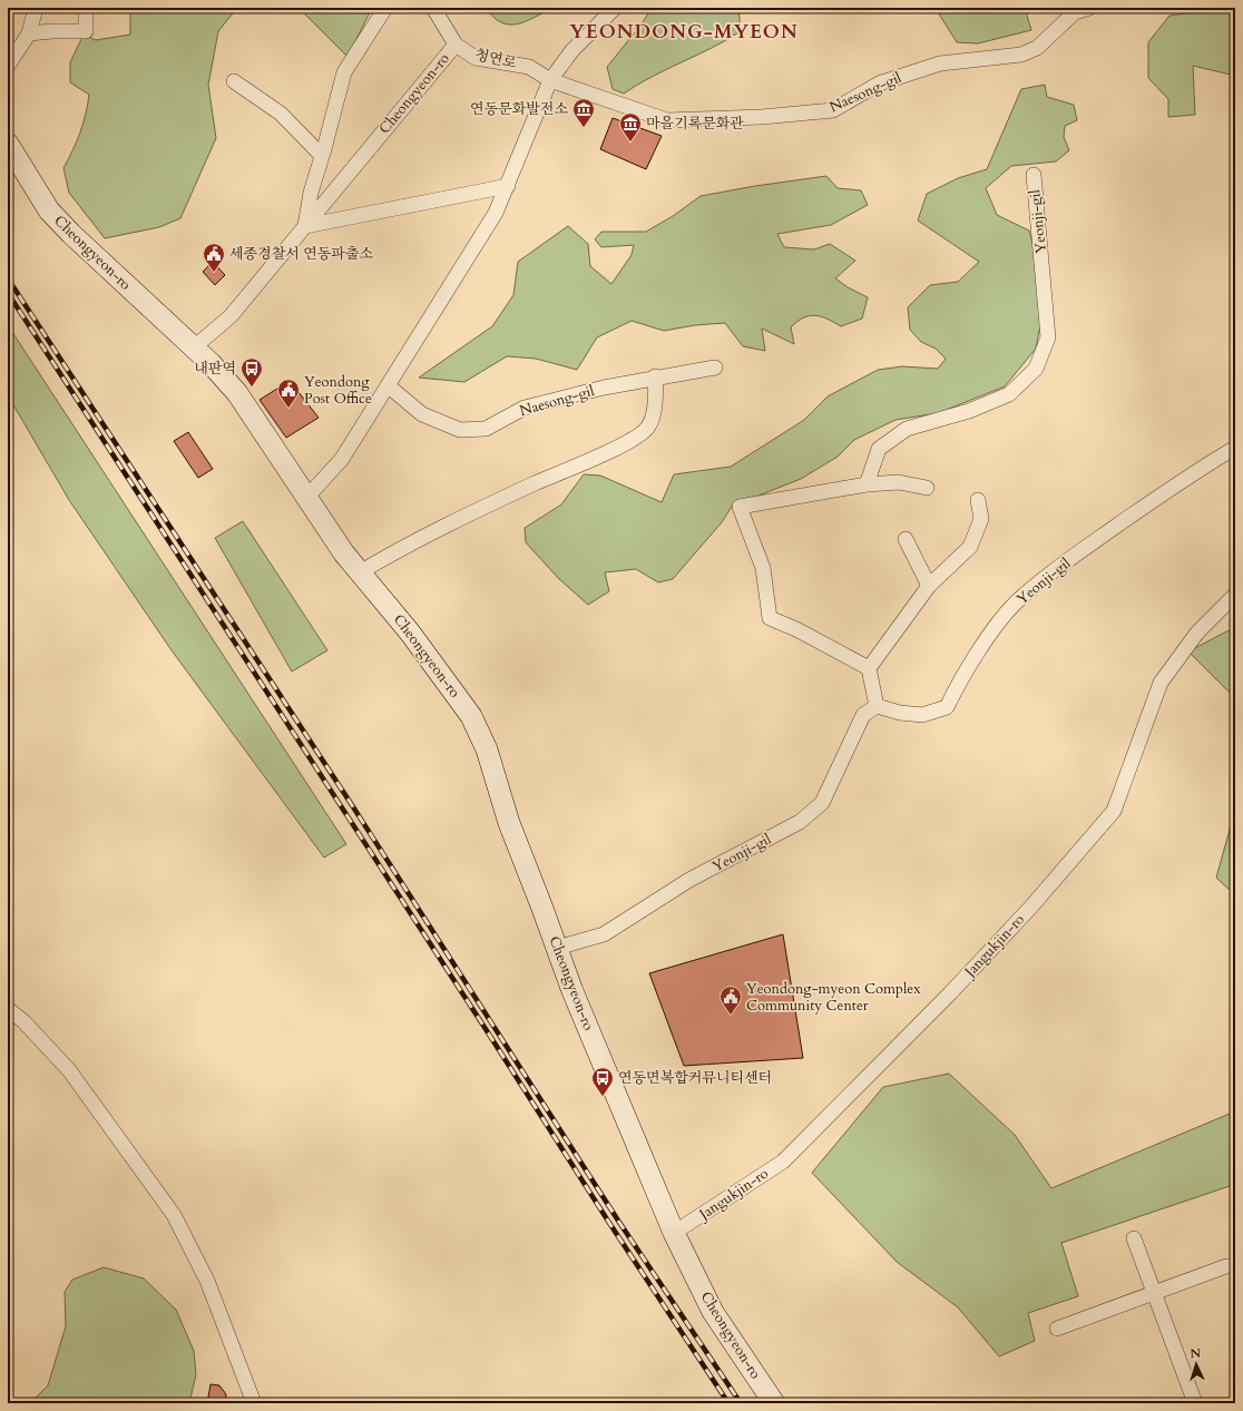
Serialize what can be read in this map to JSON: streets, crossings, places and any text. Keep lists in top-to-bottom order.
{
  "streets": {
    "main road": ["Cheongyeon-ro"],
    "street": [
      "청연로",
      "Naesong-gil",
      "Yeonji-gil",
      "Jangukjin-ro"
    ]
  },
  "crossings": [
    ["청연로", "Naesong-gil"],
    ["청연로", "Cheongyeon-ro"],
    ["Cheongyeon-ro", "Yeonji-gil"],
    ["Cheongyeon-ro", "Jangukjin-ro"]
  ],
  "districts": ["YEONDONG-MYEON"],
  "places": {
    "museum": ["연동문화발전소", "마을기록문화관"],
    "public building": ["세종경찰서 연동파출소", "Yeondong Post Office", "Yeondong-myeon Complex Community Center"],
    "bus stop": ["내판역", "연동면복합커뮤니티센터"]
  },
  "north": "top"
}
